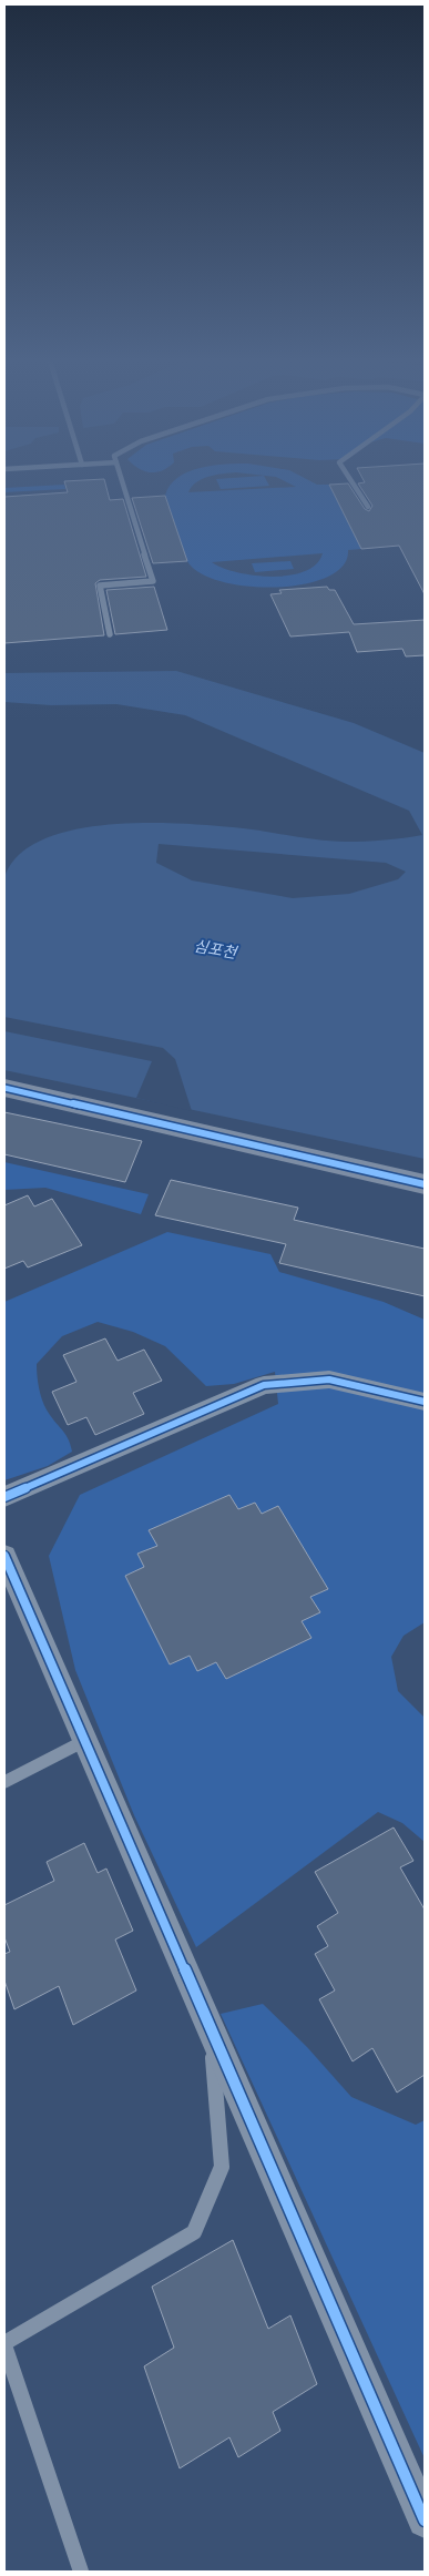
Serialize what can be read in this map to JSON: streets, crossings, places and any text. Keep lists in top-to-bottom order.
{
  "water": ["심포천"]
}
